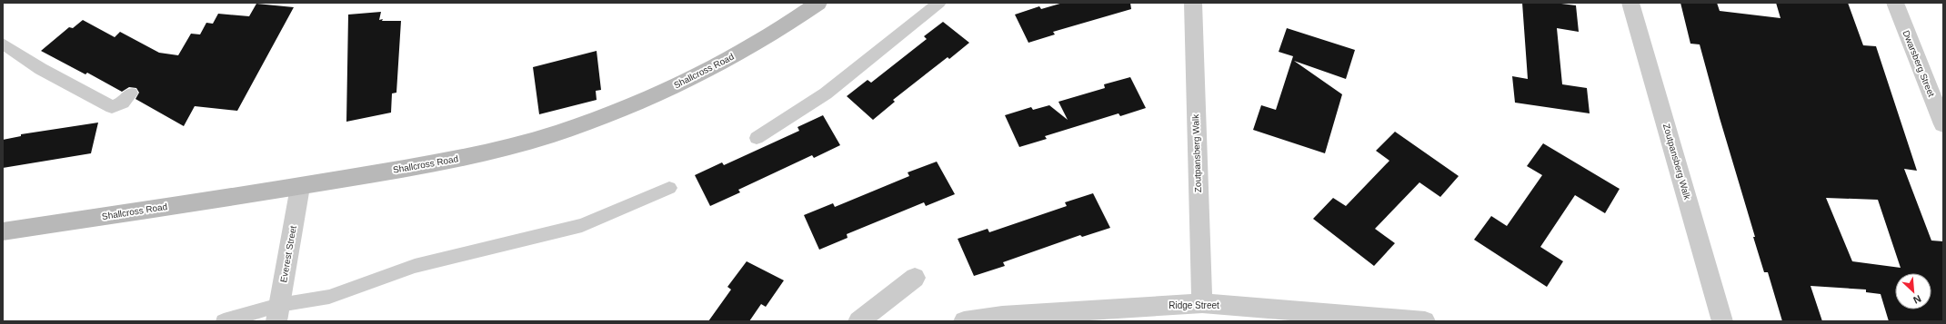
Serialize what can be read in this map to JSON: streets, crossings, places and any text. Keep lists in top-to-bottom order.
{
  "streets": {
    "street": [
      "Dwarsberg Street",
      "Shallcross Road",
      "Zoutpansberg Walk",
      "Everest Street",
      "Ridge Street"
    ]
  },
  "crossings": [
    ["Shallcross Road", "Everest Street"],
    ["Zoutpansberg Walk", "Ridge Street"]
  ],
  "north": "bottom right"
}
